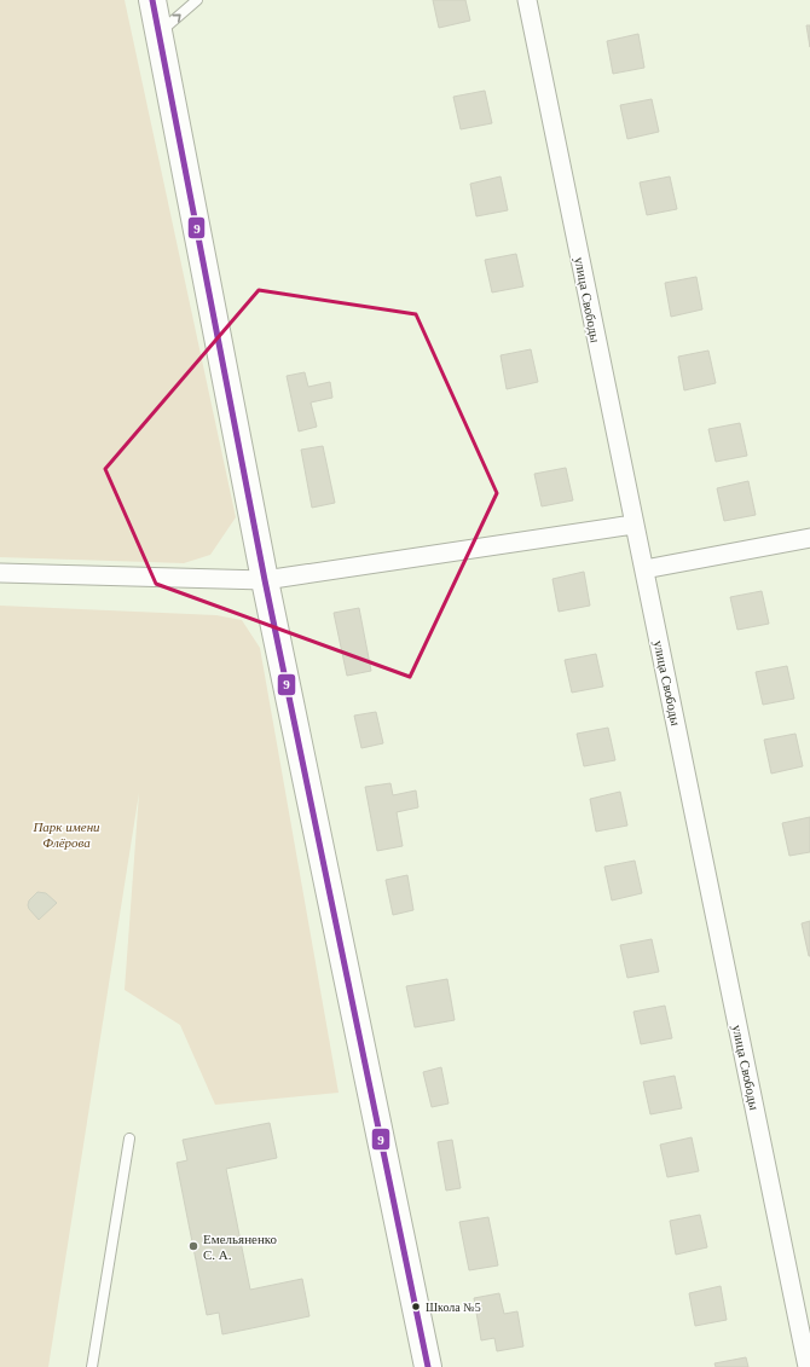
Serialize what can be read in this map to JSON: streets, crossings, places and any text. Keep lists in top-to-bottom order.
{
  "streets": {
    "street": ["улица Свободы"]
  },
  "parks": ["Парк имени Флёрова"],
  "places": ["Емельяненко С. А.", "Школа №5"],
  "lines": ["transit line 9"]
}
